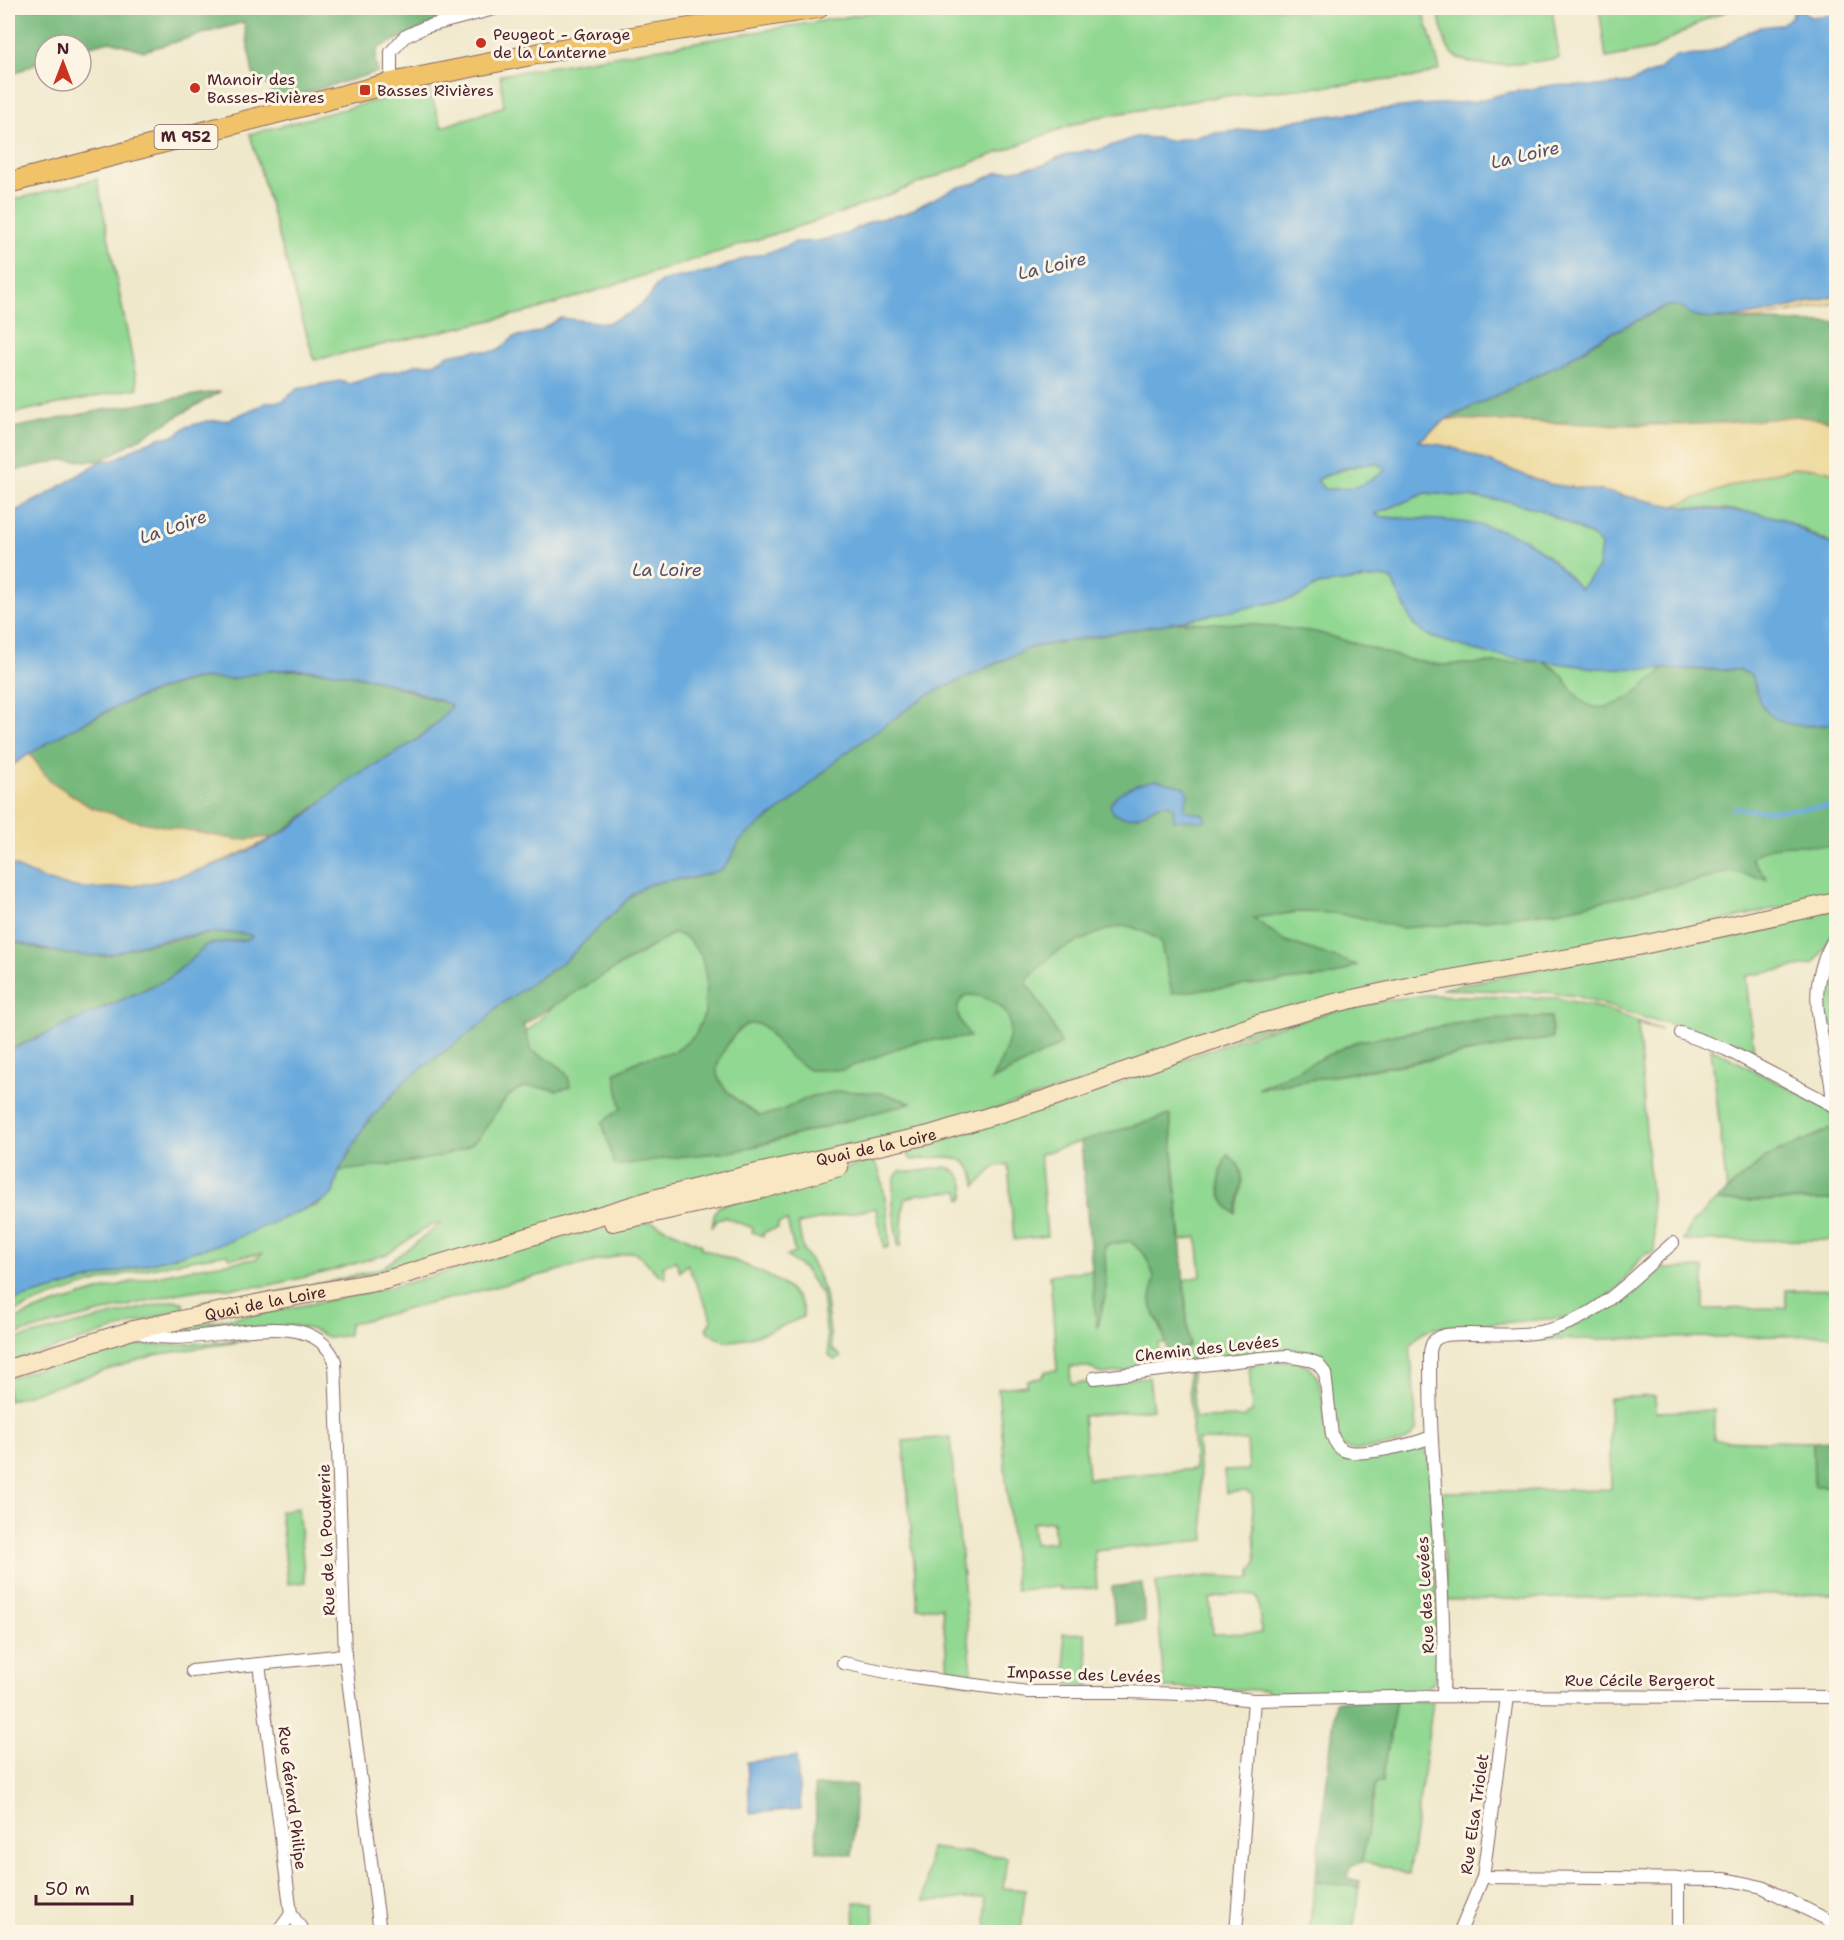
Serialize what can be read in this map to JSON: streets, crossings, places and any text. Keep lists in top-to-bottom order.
{
  "streets": {
    "main road": ["M 952", "Quai de la Loire"],
    "street": [
      "Chemin des Levées",
      "Rue de la Poudrerie",
      "Rue des Levées",
      "Impasse des Levées",
      "Rue Cécile Bergerot",
      "Rue Gérard Philipe",
      "Rue Elsa Triolet"
    ]
  },
  "crossings": [
    ["Quai de la Loire", "Rue de la Poudrerie"],
    ["Chemin des Levées", "Rue des Levées"],
    ["Rue des Levées", "Rue Cécile Bergerot"],
    ["Rue Cécile Bergerot", "Rue Elsa Triolet"]
  ],
  "water": ["La Loire"],
  "places": {
    "other": ["Peugeot - Garage de la Lanterne", "Manoir des Basses-Rivières"],
    "transit": ["Basses Rivières"]
  },
  "scale_bar": "50 m",
  "north": "top"
}
